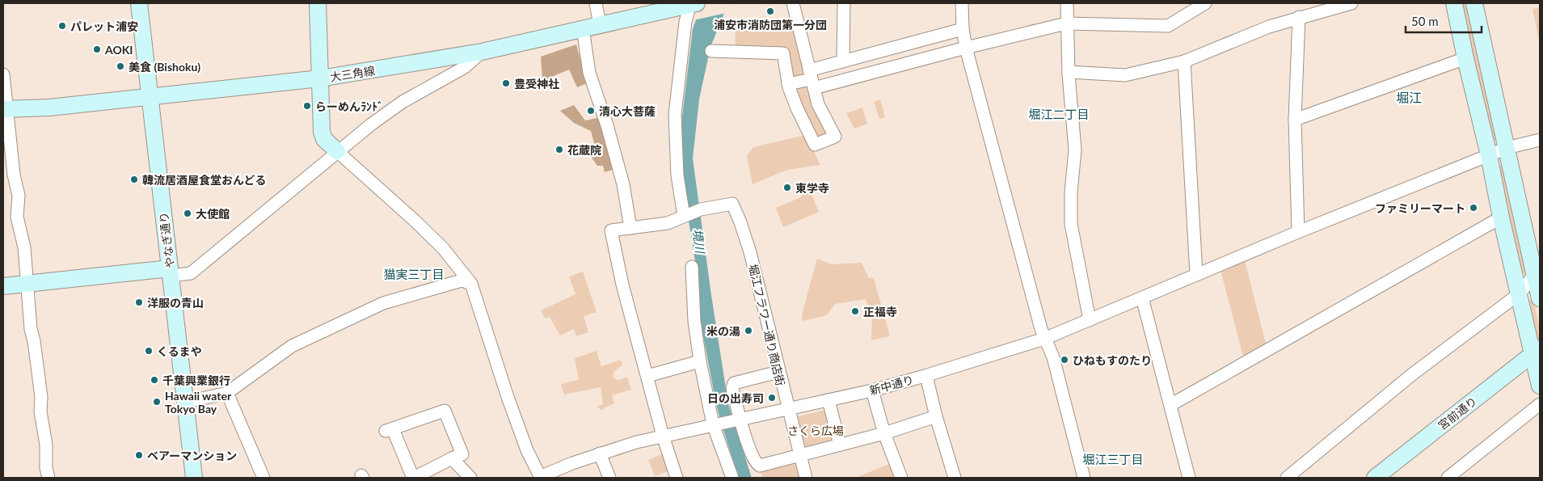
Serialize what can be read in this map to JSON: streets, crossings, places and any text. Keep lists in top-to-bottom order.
{
  "streets": {
    "street": [
      "大三角線",
      "やなぎ通り",
      "堀江フラワー通り商店街",
      "新中通り",
      "宮前通り"
    ]
  },
  "crossings": [
    ["大三角線", "やなぎ通り"],
    ["堀江フラワー通り商店街", "新中通り"]
  ],
  "districts": [
    "堀江",
    "堀江二丁目",
    "猫実三丁目",
    "堀江三丁目"
  ],
  "water": ["境川"],
  "parks": ["さくら広場"],
  "places": [
    "浦安市消防団第一分団",
    "パレット浦安",
    "AOKI",
    "美食 (Bishoku)",
    "豊受神社",
    "らーめんﾗﾝﾄﾞ",
    "清心大菩薩",
    "花蔵院",
    "韓流居酒屋食堂おんどる",
    "東学寺",
    "ファミリーマート",
    "大使館",
    "洋服の青山",
    "正福寺",
    "米の湯",
    "くるまや",
    "ひねもすのたり",
    "千葉興業銀行",
    "日の出寿司",
    "Hawaii water Tokyo Bay",
    "ベアーマンション"
  ],
  "scale_bar": "50 m"
}
